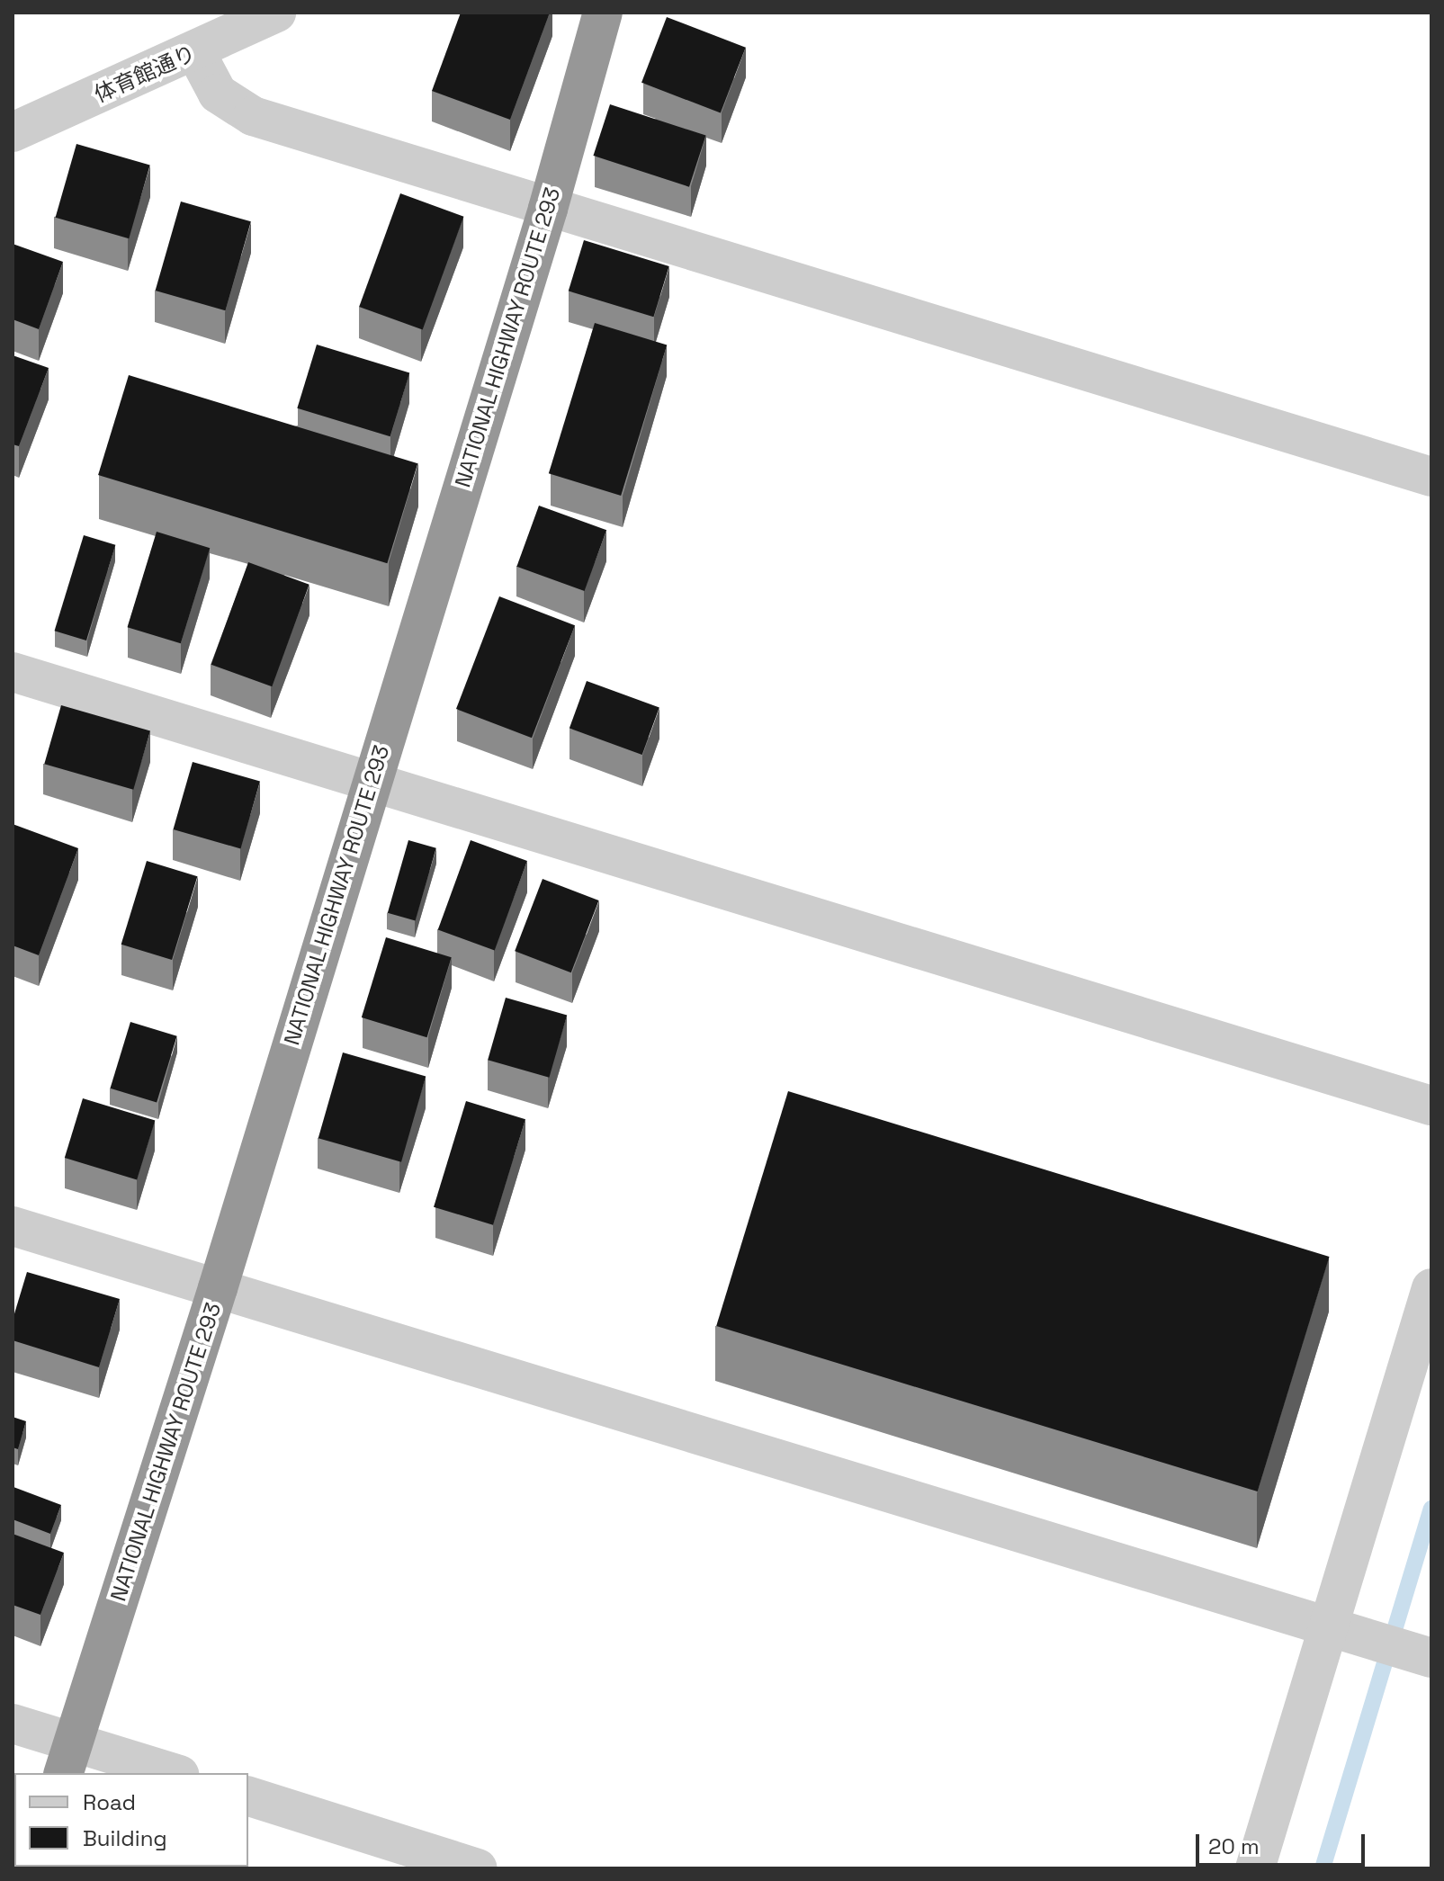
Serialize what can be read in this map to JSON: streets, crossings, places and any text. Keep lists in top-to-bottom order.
{
  "streets": {
    "highway": ["NATIONAL HIGHWAY ROUTE 293"],
    "street": ["体育館通り"]
  },
  "legend": ["Road", "Building"],
  "scale_bar": "20 m"
}
